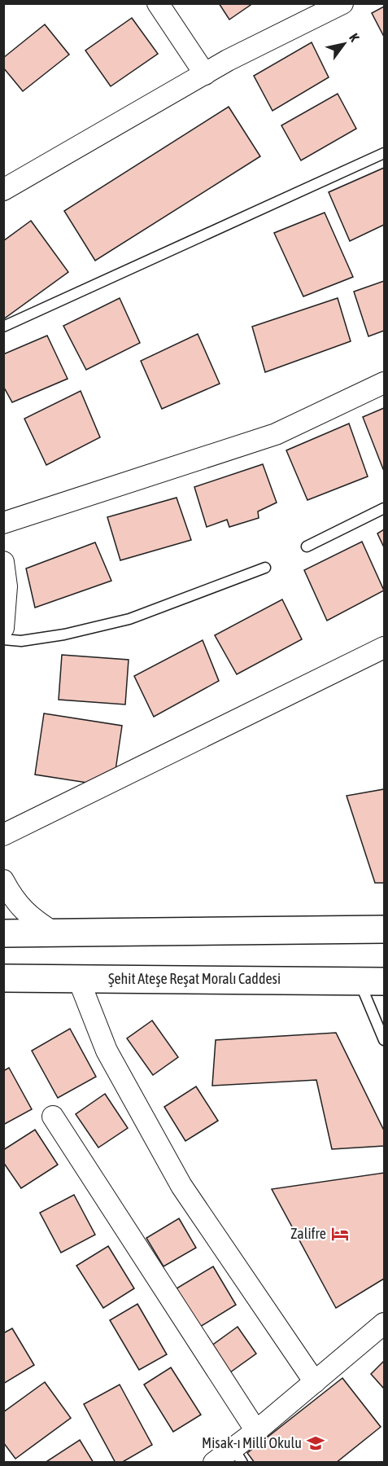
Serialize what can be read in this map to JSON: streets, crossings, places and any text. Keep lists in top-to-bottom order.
{
  "streets": {
    "main road": ["Şehit Ateşe Reşat Moralı Caddesi"]
  },
  "places": {
    "hotel": ["Zalifre"],
    "school or university": ["Misak-ı Milli Okulu"]
  },
  "north": "top right"
}
